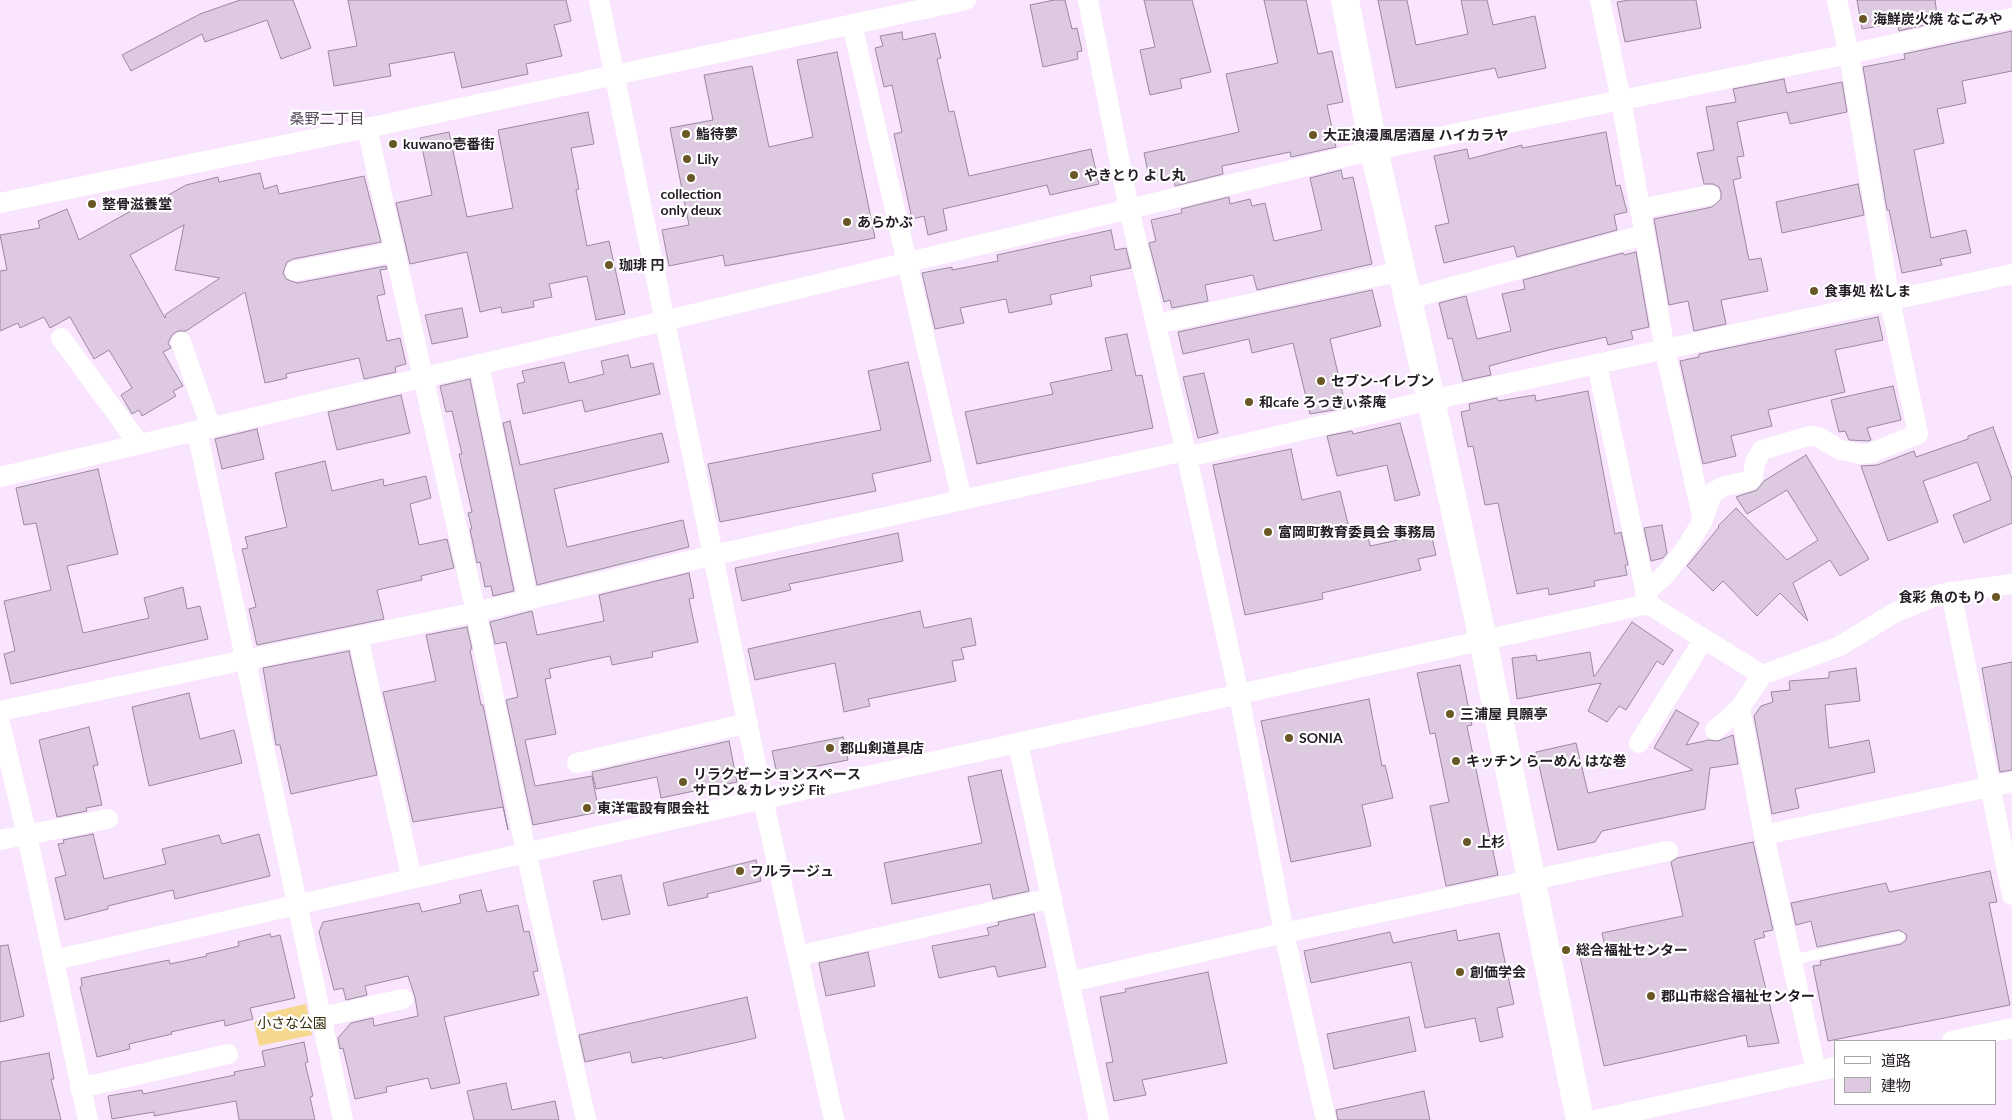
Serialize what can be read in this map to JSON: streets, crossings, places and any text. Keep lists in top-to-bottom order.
{
  "districts": ["桑野二丁目"],
  "parks": ["小さな公園"],
  "places": [
    "海鮮炭火焼 なごみや",
    "鮨待夢",
    "大正浪漫風居酒屋 ハイカラヤ",
    "kuwano壱番街",
    "Lily",
    "やきとり よし丸",
    "collection only deux",
    "整骨滋養堂",
    "あらかぶ",
    "珈琲 円",
    "食事処 松しま",
    "セブン-イレブン",
    "和cafe ろっきぃ茶庵",
    "富岡町教育委員会 事務局",
    "食彩 魚のもり",
    "三浦屋 貝願亭",
    "SONIA",
    "郡山剣道具店",
    "キッチン らーめん はな巻",
    "リラクゼーションスペース サロン＆カレッジ Fit",
    "東洋電設有限会社",
    "上杉",
    "フルラージュ",
    "総合福祉センター",
    "創価学会",
    "郡山市総合福祉センター"
  ],
  "legend": ["道路", "建物"]
}
